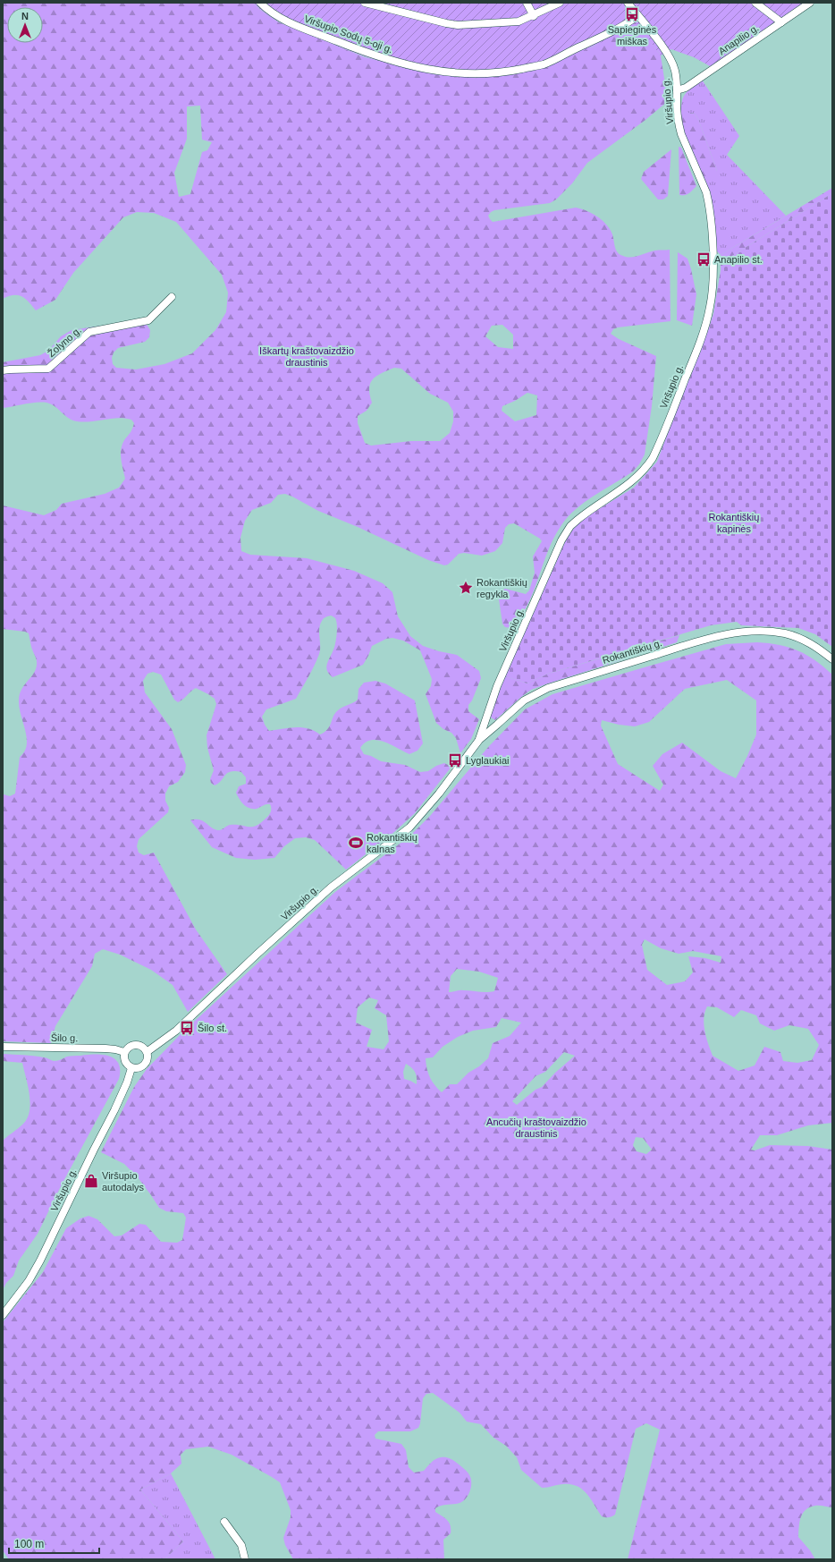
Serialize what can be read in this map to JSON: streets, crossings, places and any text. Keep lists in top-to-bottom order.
{
  "streets": {
    "street": [
      "Viršupio Sodų 5-oji g.",
      "Anapilio g.",
      "Viršupio g.",
      "Žolyno g.",
      "Rokantiškių g.",
      "Šilo g."
    ]
  },
  "crossings": [
    ["Viršupio Sodų 5-oji g.", "Viršupio g."],
    ["Anapilio g.", "Viršupio g."],
    ["Viršupio g.", "Rokantiškių g."],
    ["Viršupio g.", "Šilo g."]
  ],
  "parks": ["Iškartų kraštovaizdžio draustinis", "Rokantiškių kapinės", "Ancučių kraštovaizdžio draustinis"],
  "places": {
    "bus stop": [
      "Sapieginės miškas",
      "Anapilio st.",
      "Lyglaukiai",
      "Šilo st."
    ],
    "place": ["Rokantiškių regykla"],
    "sports": ["Rokantiškių kalnas"],
    "shop": ["Viršupio autodalys"]
  },
  "scale_bar": "100 m",
  "north": "top"
}
